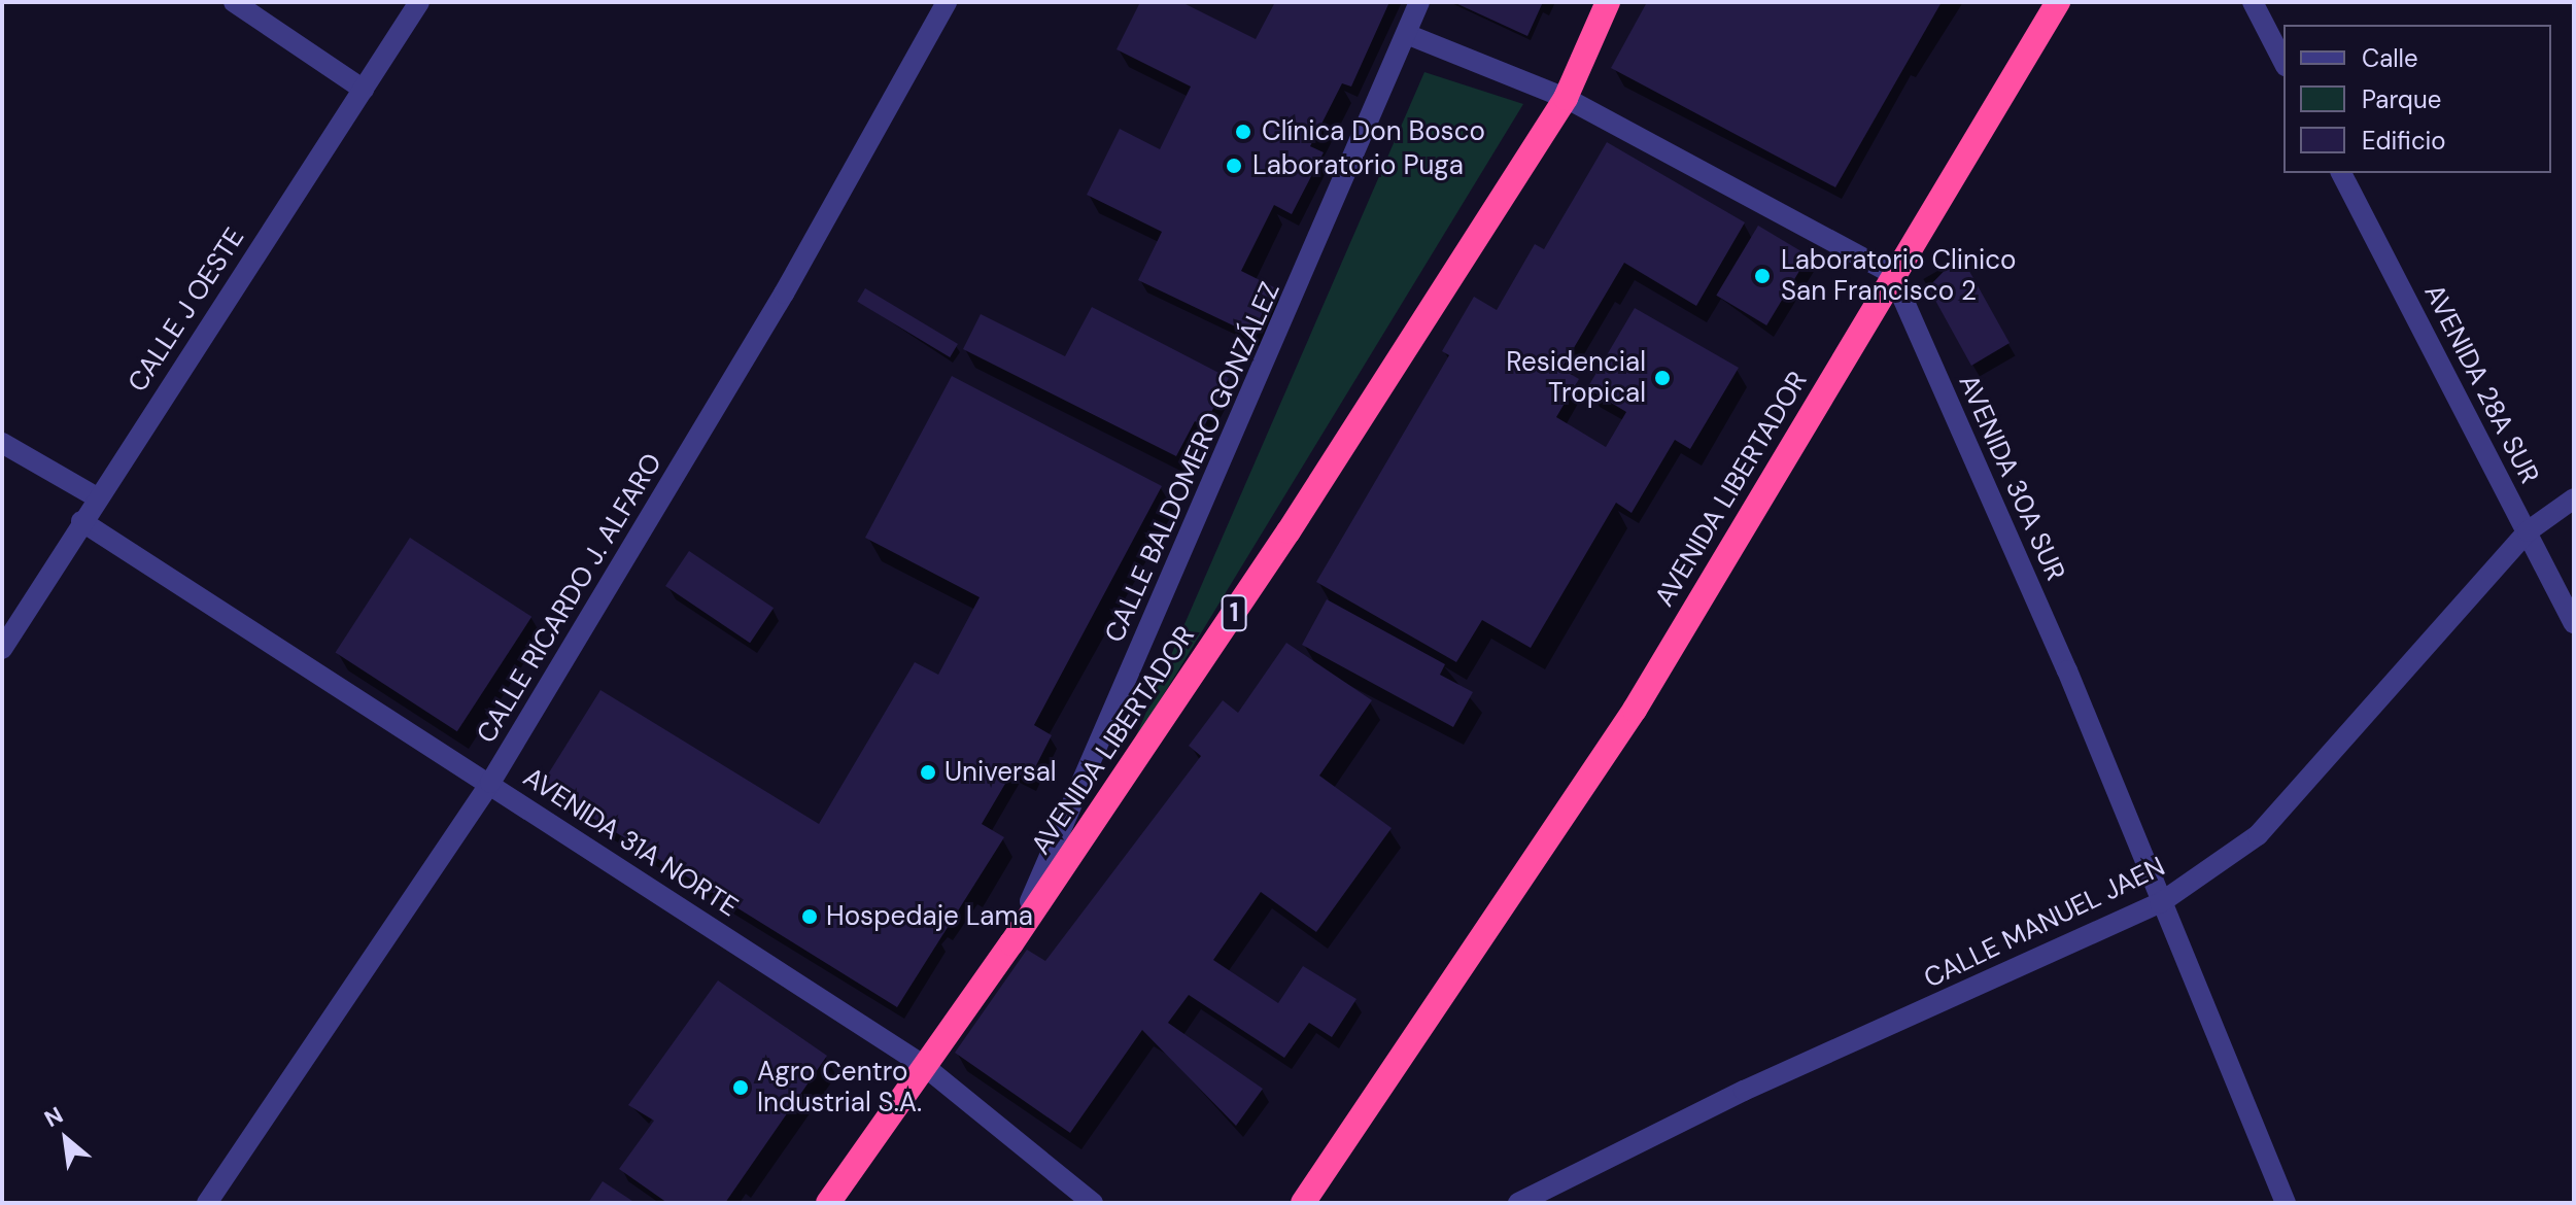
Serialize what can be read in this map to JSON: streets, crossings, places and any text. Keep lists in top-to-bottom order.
{
  "streets": {
    "highway": ["AVENIDA LIBERTADOR", "1"],
    "street": [
      "CALLE J OESTE",
      "AVENIDA 28A SUR",
      "CALLE BALDOMERO GONZÁLEZ",
      "AVENIDA 30A SUR",
      "CALLE RICARDO J. ALFARO",
      "AVENIDA 31A NORTE",
      "CALLE MANUEL JAEN"
    ]
  },
  "crossings": [
    ["CALLE J OESTE", "AVENIDA 31A NORTE"],
    ["AVENIDA 28A SUR", "CALLE MANUEL JAEN"],
    ["CALLE BALDOMERO GONZÁLEZ", "AVENIDA LIBERTADOR"],
    ["AVENIDA 30A SUR", "AVENIDA LIBERTADOR"],
    ["AVENIDA 30A SUR", "CALLE MANUEL JAEN"],
    ["AVENIDA LIBERTADOR", "AVENIDA 31A NORTE"],
    ["CALLE RICARDO J. ALFARO", "AVENIDA 31A NORTE"]
  ],
  "places": [
    "Clínica Don Bosco",
    "Laboratorio Puga",
    "Laboratorio Clinico San Francisco 2",
    "Residencial Tropical",
    "Universal",
    "Hospedaje Lama",
    "Agro Centro Industrial S.A."
  ],
  "legend": ["Calle", "Parque", "Edificio"],
  "north": "top left"
}
